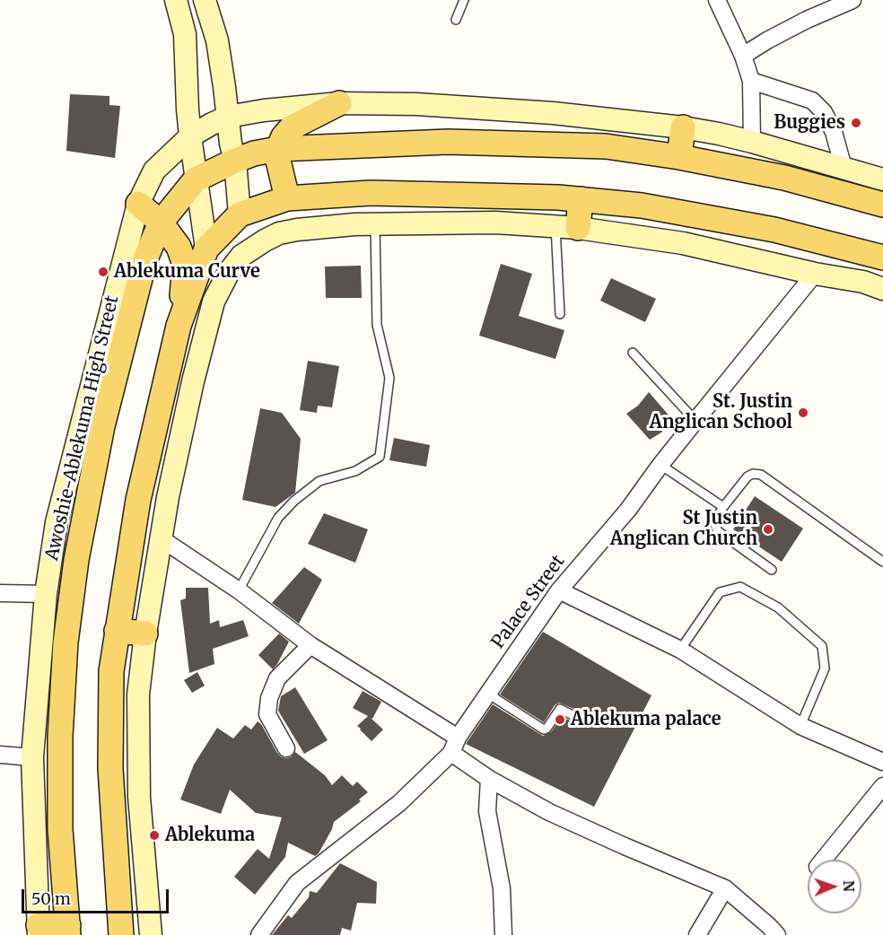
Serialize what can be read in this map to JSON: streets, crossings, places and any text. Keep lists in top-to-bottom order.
{
  "streets": {
    "main road": ["Awoshie-Ablekuma High Street"],
    "street": ["Palace Street"]
  },
  "places": [
    "Buggies",
    "Ablekuma Curve",
    "St. Justin Anglican School",
    "St Justin Anglican Church",
    "Ablekuma palace",
    "Ablekuma"
  ],
  "scale_bar": "50 m",
  "north": "right"
}
